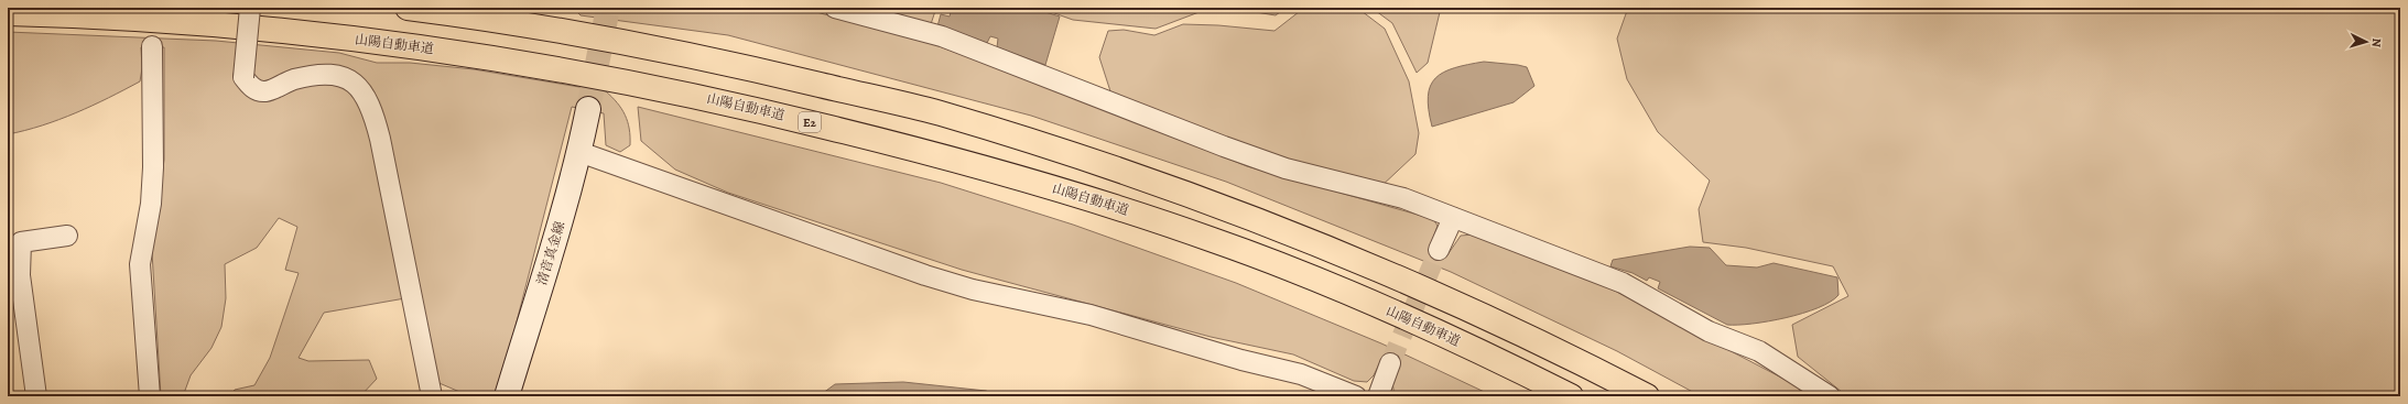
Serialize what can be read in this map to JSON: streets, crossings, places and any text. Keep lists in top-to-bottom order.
{
  "streets": {
    "highway": ["山陽自動車道", "E2"],
    "main road": ["清音真金線"]
  },
  "north": "right"
}
